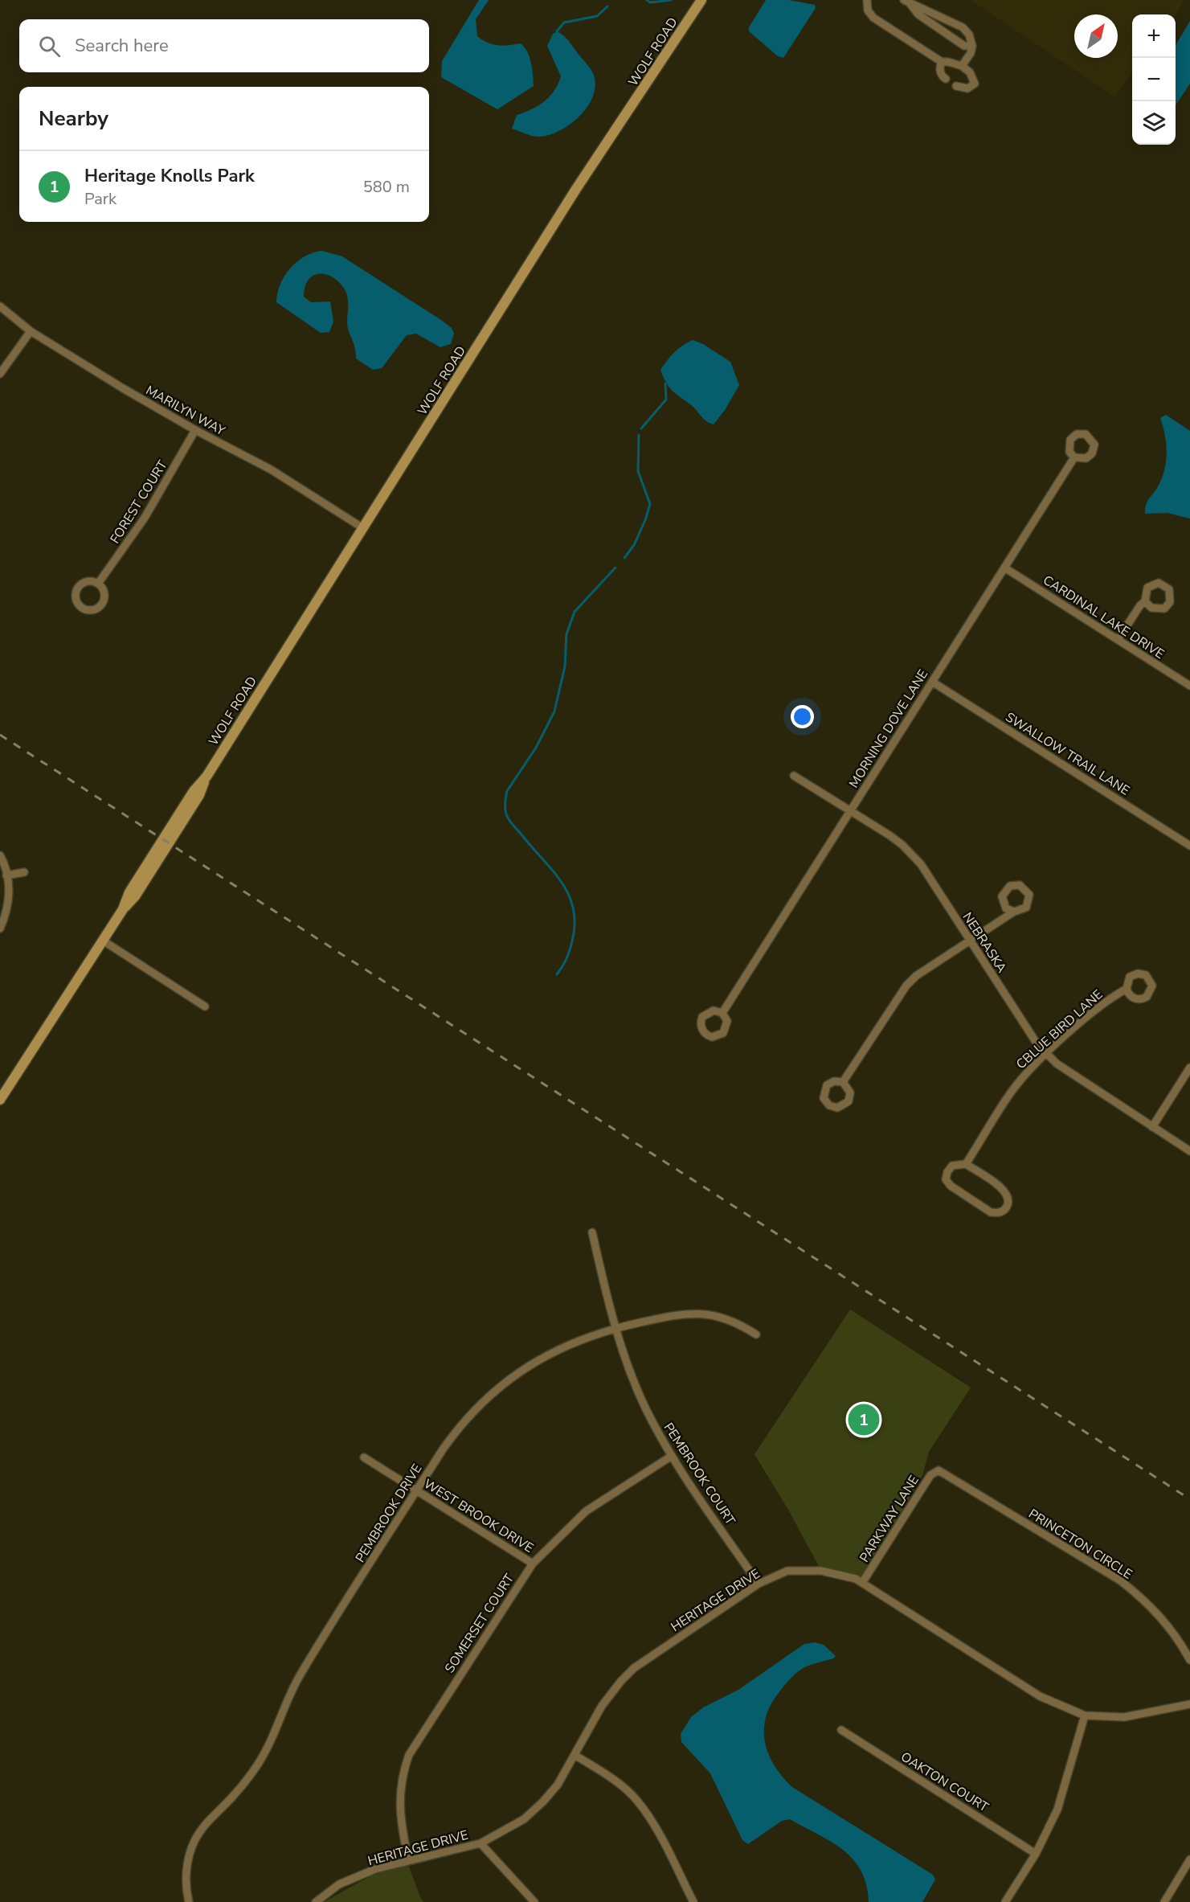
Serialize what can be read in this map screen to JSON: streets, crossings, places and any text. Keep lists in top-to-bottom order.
{
  "streets": {
    "main road": ["WOLF ROAD"],
    "street": [
      "MARILYN WAY",
      "FOREST COURT",
      "CARDINAL LAKE DRIVE",
      "MORNING DOVE LANE",
      "SWALLOW TRAIL LANE",
      "NEBRASKA",
      "CBLUE BIRD LANE",
      "PEMBROOK COURT",
      "PEMBROOK DRIVE",
      "WEST BROOK DRIVE",
      "PARKWAY LANE",
      "PRINCETON CIRCLE",
      "HERITAGE DRIVE",
      "SOMERSET COURT",
      "OAKTON COURT"
    ]
  },
  "crossings": [
    ["WOLF ROAD", "MARILYN WAY"],
    ["MARILYN WAY", "FOREST COURT"],
    ["CARDINAL LAKE DRIVE", "MORNING DOVE LANE"],
    ["MORNING DOVE LANE", "SWALLOW TRAIL LANE"],
    ["MORNING DOVE LANE", "NEBRASKA"],
    ["NEBRASKA", "CBLUE BIRD LANE"],
    ["PEMBROOK COURT", "PEMBROOK DRIVE"],
    ["PEMBROOK COURT", "HERITAGE DRIVE"],
    ["PEMBROOK COURT", "SOMERSET COURT"],
    ["PEMBROOK DRIVE", "WEST BROOK DRIVE"],
    ["WEST BROOK DRIVE", "SOMERSET COURT"],
    ["PARKWAY LANE", "PRINCETON CIRCLE"],
    ["PARKWAY LANE", "HERITAGE DRIVE"],
    ["HERITAGE DRIVE", "SOMERSET COURT"]
  ],
  "north": "top right",
  "page": {
    "map_buttons": ["+", "−"],
    "search": "Search here",
    "heading": "Nearby",
    "list": [
      {
        "mark": "1",
        "name": "Heritage Knolls Park",
        "note": "Park",
        "value": "580 m"
      }
    ],
    "pins": "1"
  }
}
